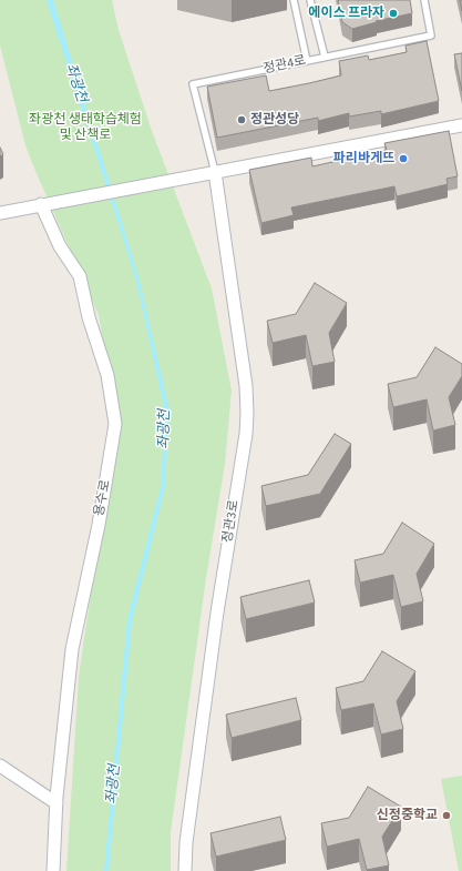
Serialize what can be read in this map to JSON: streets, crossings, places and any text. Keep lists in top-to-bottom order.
{
  "streets": {
    "street": ["용수로", "정관3로"],
    "lane": ["정관4로"]
  },
  "crossings": [
    ["정관4로", "정관3로"]
  ],
  "water": ["좌광천"],
  "parks": ["좌광천 생태학습체험 및 산책로"],
  "places": [
    "에이스 프라자",
    "정관성당",
    "파리바게뜨",
    "신정중학교"
  ]
}
